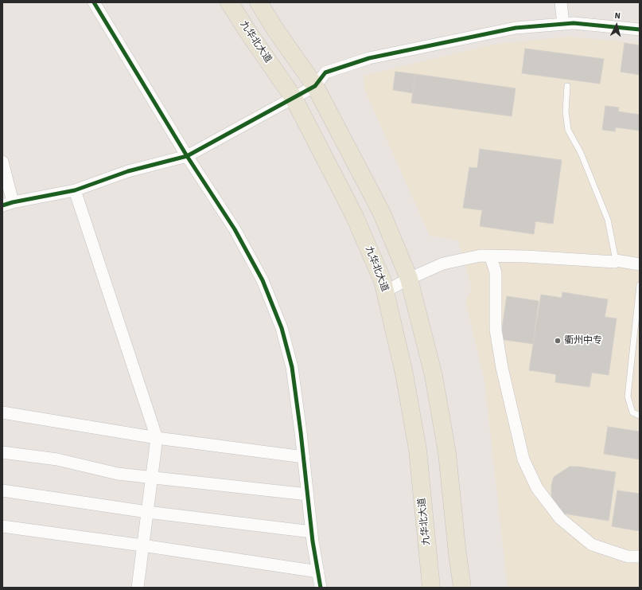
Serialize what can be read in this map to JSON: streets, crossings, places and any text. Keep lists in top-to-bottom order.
{
  "streets": {
    "main road": ["九华北大道"]
  },
  "places": ["衢州中专"],
  "north": "top"
}
